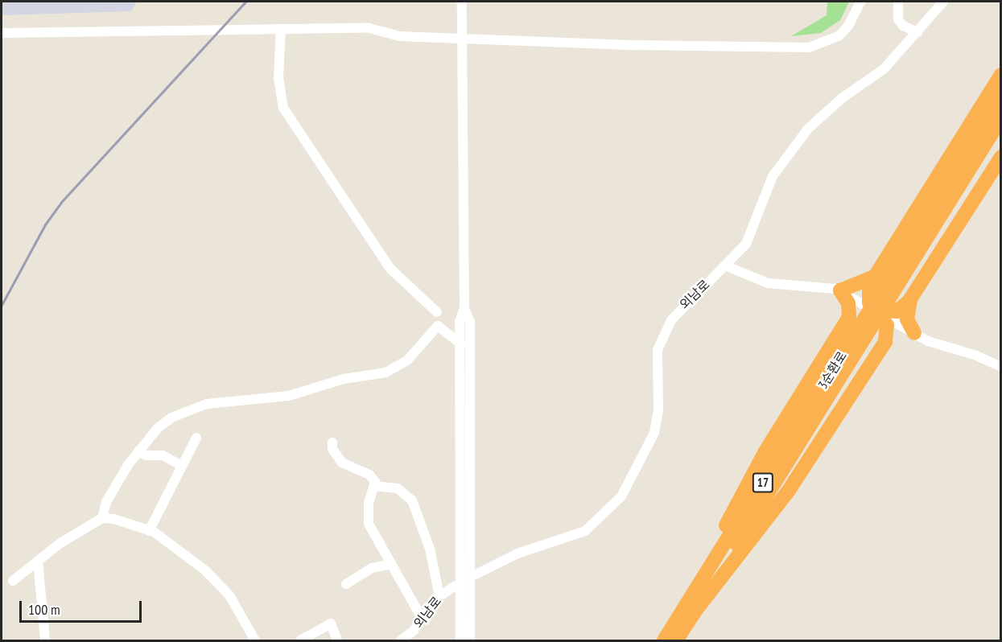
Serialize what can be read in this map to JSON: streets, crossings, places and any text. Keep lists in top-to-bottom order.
{
  "streets": {
    "highway": ["3순환로", "17"],
    "street": ["외남로"]
  },
  "scale_bar": "100 m"
}
